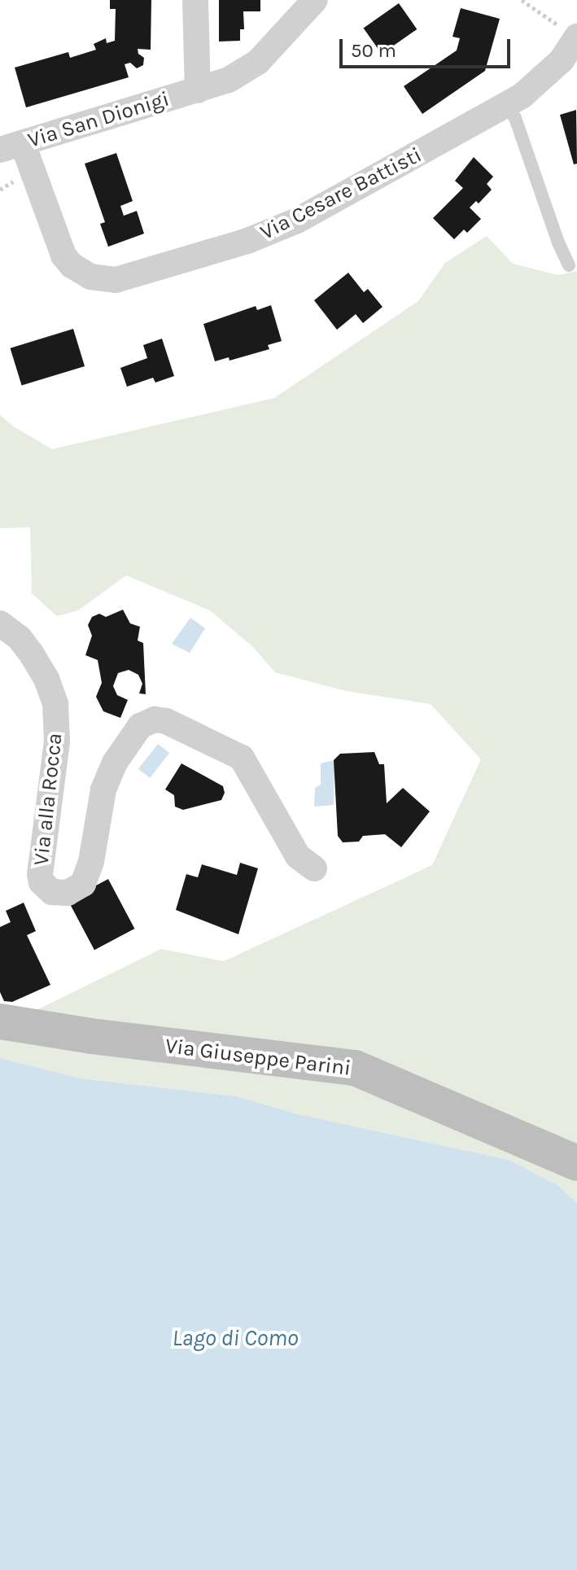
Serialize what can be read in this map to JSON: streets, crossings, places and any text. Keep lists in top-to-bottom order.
{
  "streets": {
    "main road": ["Via Giuseppe Parini"],
    "street": ["Via San Dionigi", "Via Cesare Battisti", "Via alla Rocca"]
  },
  "crossings": [
    ["Via San Dionigi", "Via Cesare Battisti"]
  ],
  "water": ["Lago di Como"],
  "scale_bar": "50 m"
}
